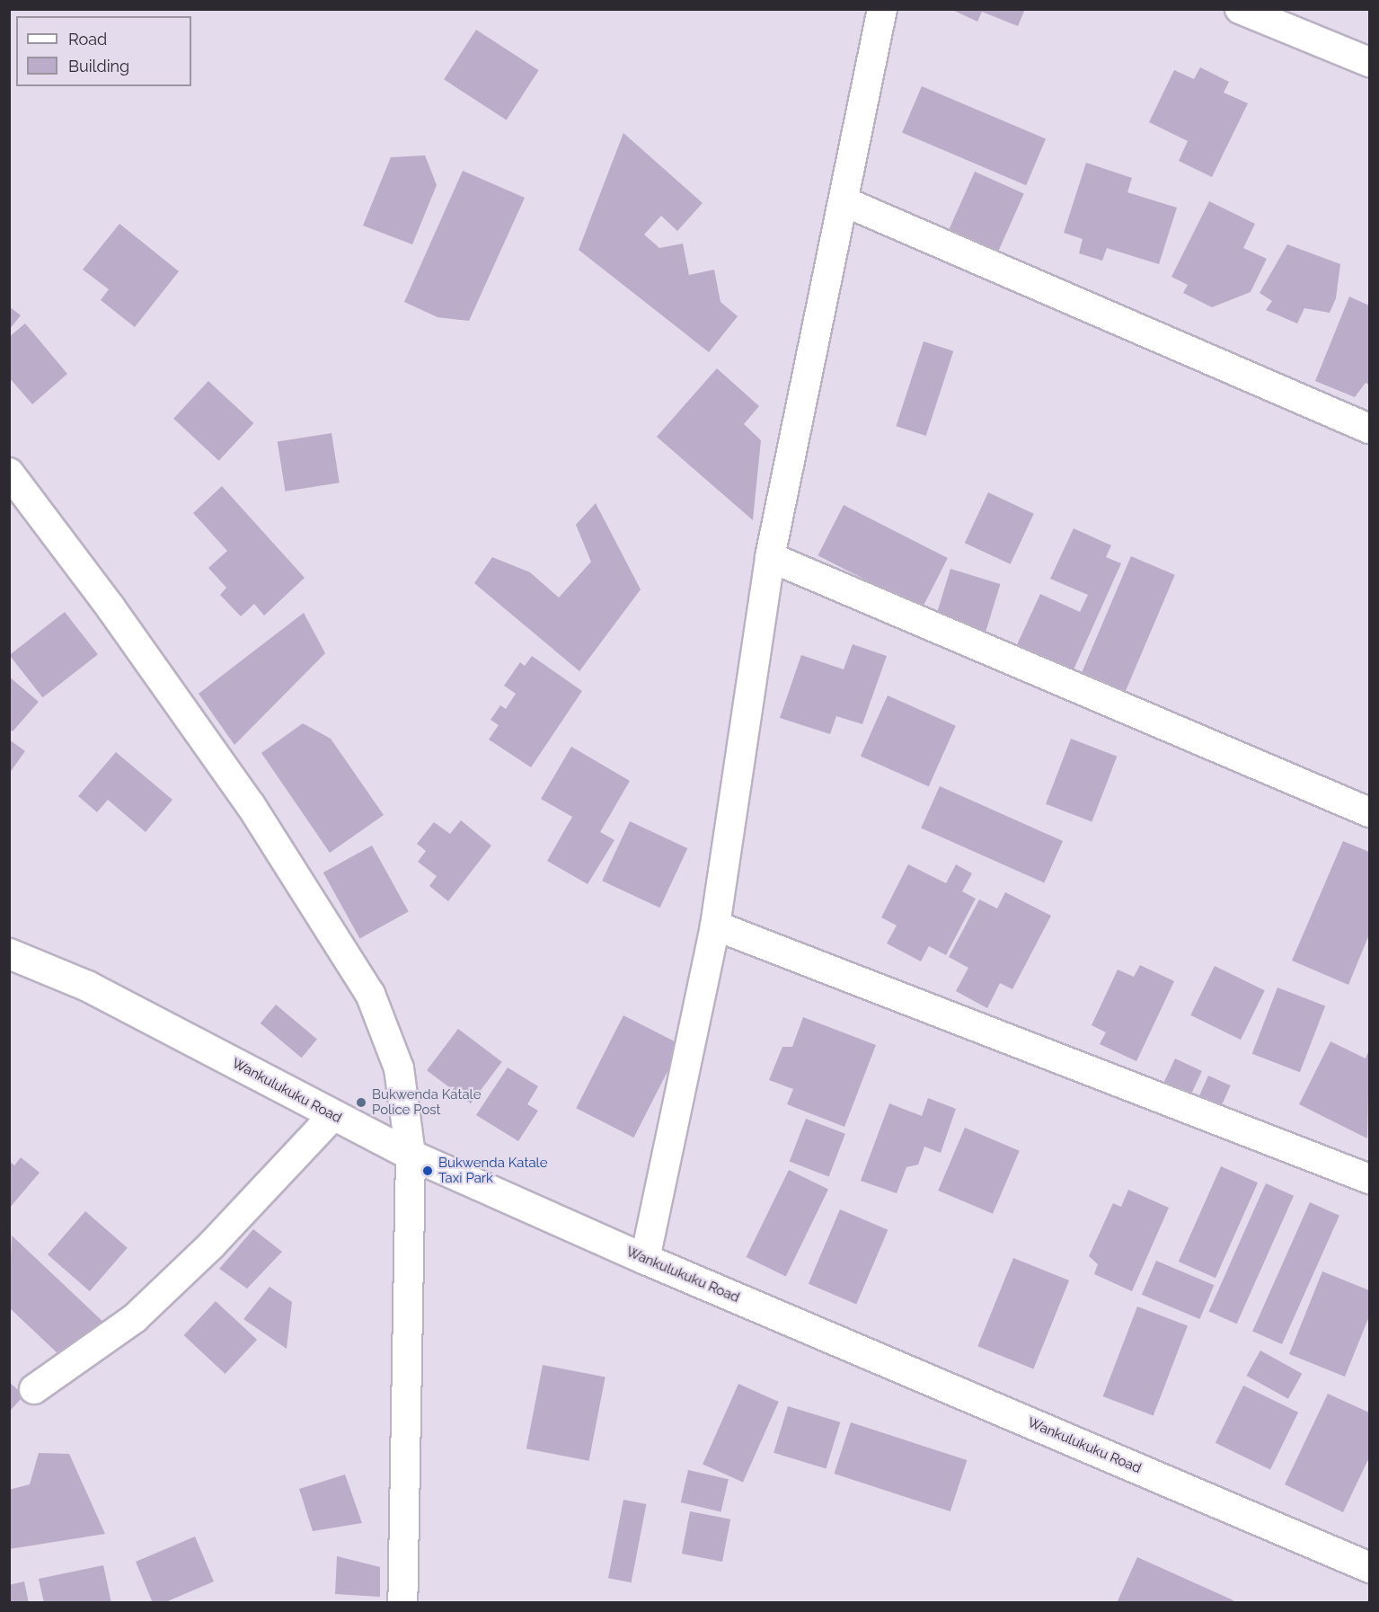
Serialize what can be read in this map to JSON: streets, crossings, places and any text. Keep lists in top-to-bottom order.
{
  "streets": {
    "main road": ["Wankulukuku Road"]
  },
  "places": ["Bukwenda Katale Police Post", "Bukwenda Katale Taxi Park"],
  "legend": ["Road", "Building"]
}
